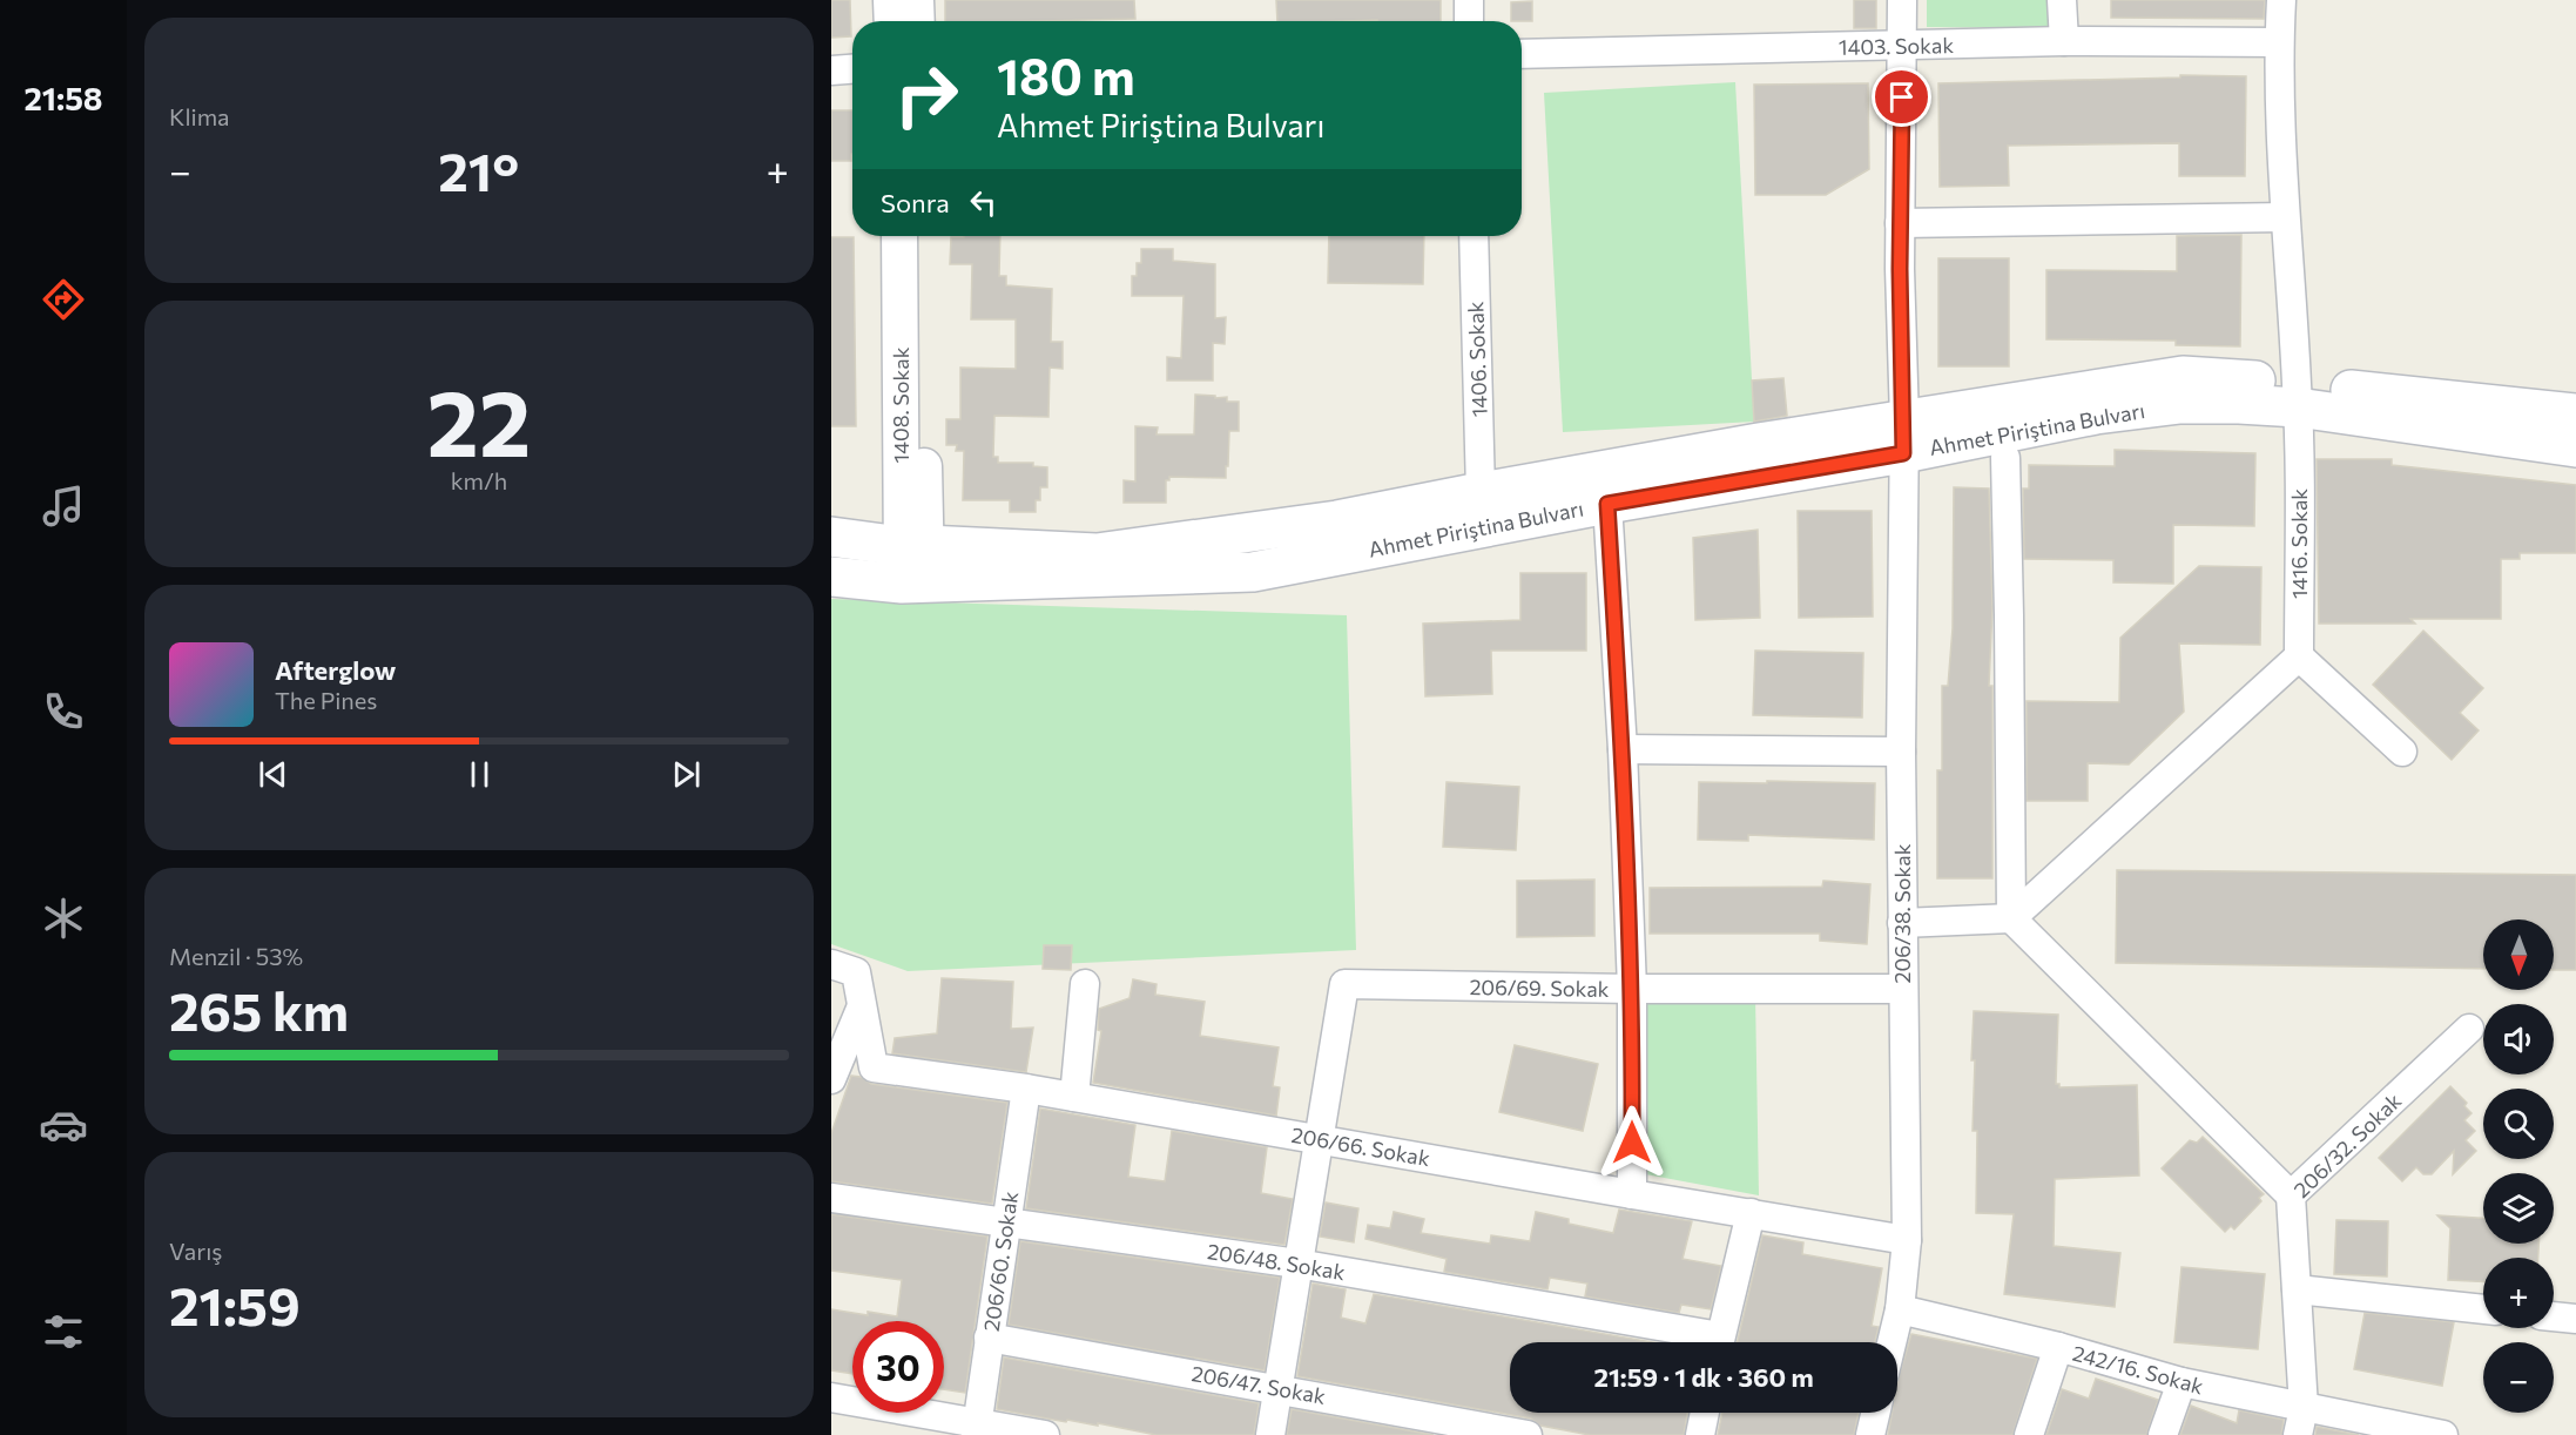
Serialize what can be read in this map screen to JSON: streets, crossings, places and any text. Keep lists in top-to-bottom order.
{
  "streets": {
    "main road": ["Ahmet Piriştina Bulvarı"],
    "street": [
      "1403. Sokak",
      "1406. Sokak",
      "1408. Sokak",
      "1416. Sokak",
      "206/38. Sokak",
      "206/69. Sokak",
      "206/32. Sokak",
      "206/66. Sokak",
      "206/60. Sokak",
      "206/48. Sokak",
      "242/16. Sokak",
      "206/47. Sokak"
    ]
  },
  "crossings": [
    ["1403. Sokak", "1416. Sokak"],
    ["1403. Sokak", "206/38. Sokak"],
    ["1406. Sokak", "Ahmet Piriştina Bulvarı"],
    ["1408. Sokak", "Ahmet Piriştina Bulvarı"],
    ["Ahmet Piriştina Bulvarı", "1416. Sokak"],
    ["Ahmet Piriştina Bulvarı", "206/38. Sokak"],
    ["206/38. Sokak", "206/69. Sokak"],
    ["206/38. Sokak", "206/66. Sokak"],
    ["206/38. Sokak", "242/16. Sokak"],
    ["206/69. Sokak", "206/66. Sokak"],
    ["206/32. Sokak", "242/16. Sokak"],
    ["206/66. Sokak", "206/60. Sokak"],
    ["206/60. Sokak", "206/48. Sokak"],
    ["206/60. Sokak", "206/47. Sokak"]
  ],
  "north": "bottom",
  "page": {
    "tabs": "21:58",
    "tile": [
      "Klima",
      ["22", "km/h"],
      ["Menzil · 53%", "265 km"],
      ["Varış", "21:59"]
    ],
    "turn": ["180 m", "Ahmet Piriştina Bulvarı"],
    "heat": ["−", "21°", "+"],
    "then": "Sonra",
    "song": ["Afterglow", "The Pines"],
    "map_buttons": ["+", "−"],
    "limit": "30",
    "trip": "21:59 · 1 dk · 360 m"
  }
}
